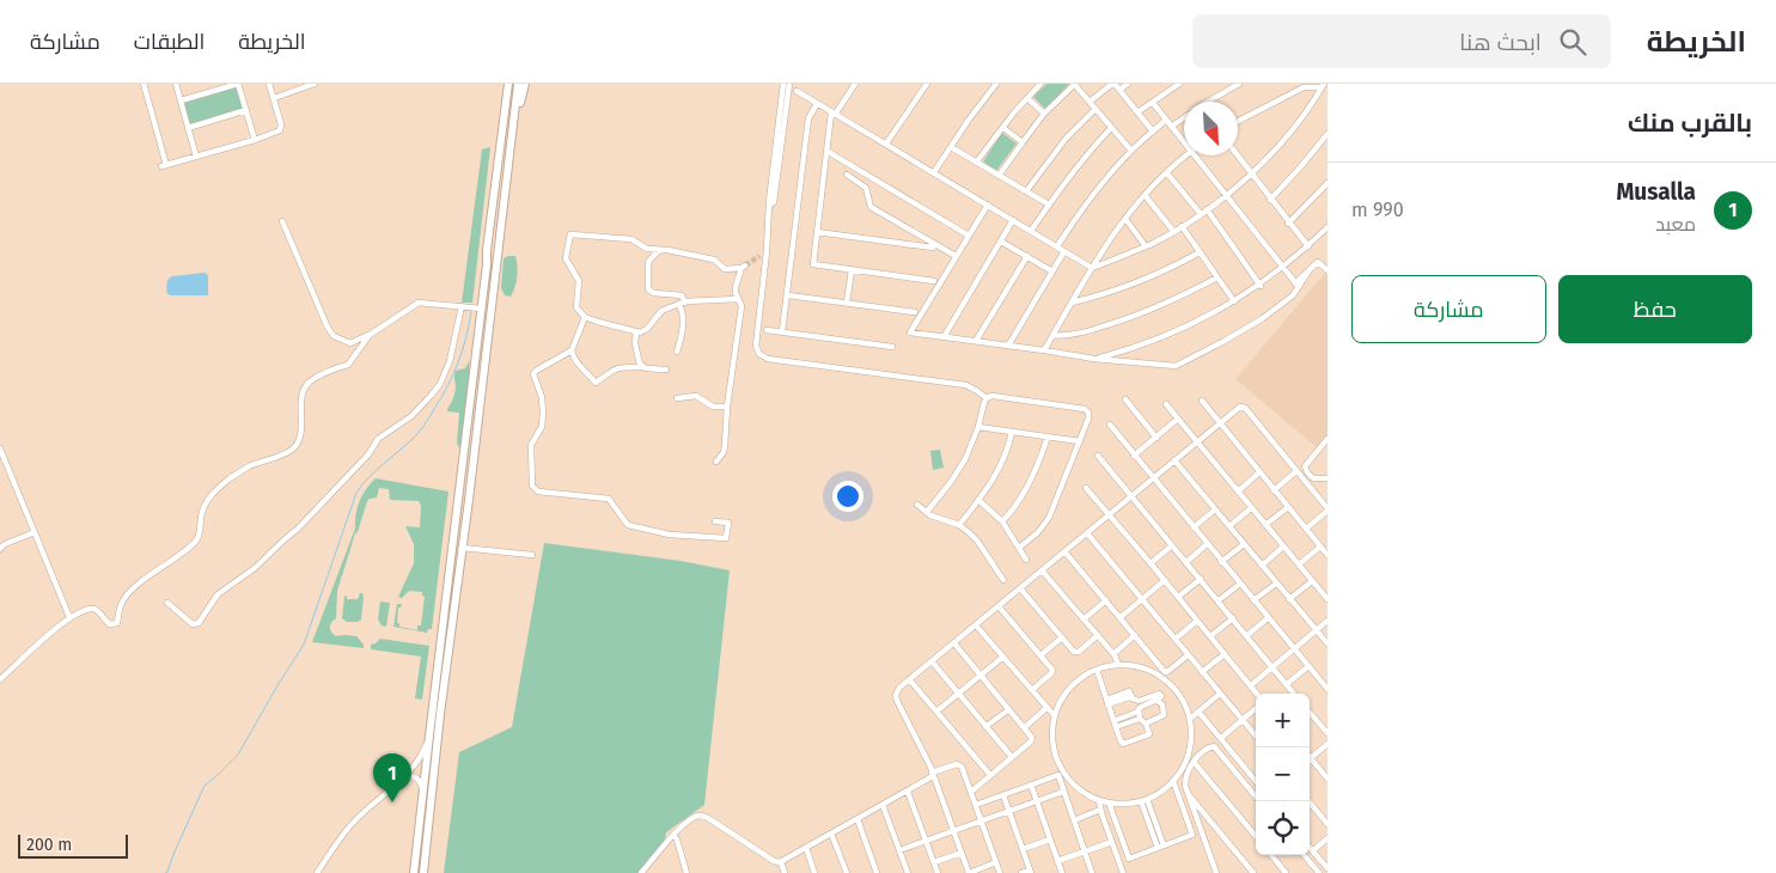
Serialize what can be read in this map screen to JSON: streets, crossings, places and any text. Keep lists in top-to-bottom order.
{
  "scale_bar": "200 m",
  "north": "bottom right",
  "page": {
    "header": "الخريطة",
    "search": "ابحث هنا",
    "nav": ["الخريطة", "الطبقات", "مشاركة"],
    "heading": "بالقرب منك",
    "list": [
      {
        "mark": "1",
        "name": "Musalla",
        "note": "معبد",
        "value": "990 m"
      }
    ],
    "buttons": ["حفظ", "مشاركة"],
    "map_buttons": ["+", "−"],
    "pins": "1",
    "scale": "200 m"
  }
}
